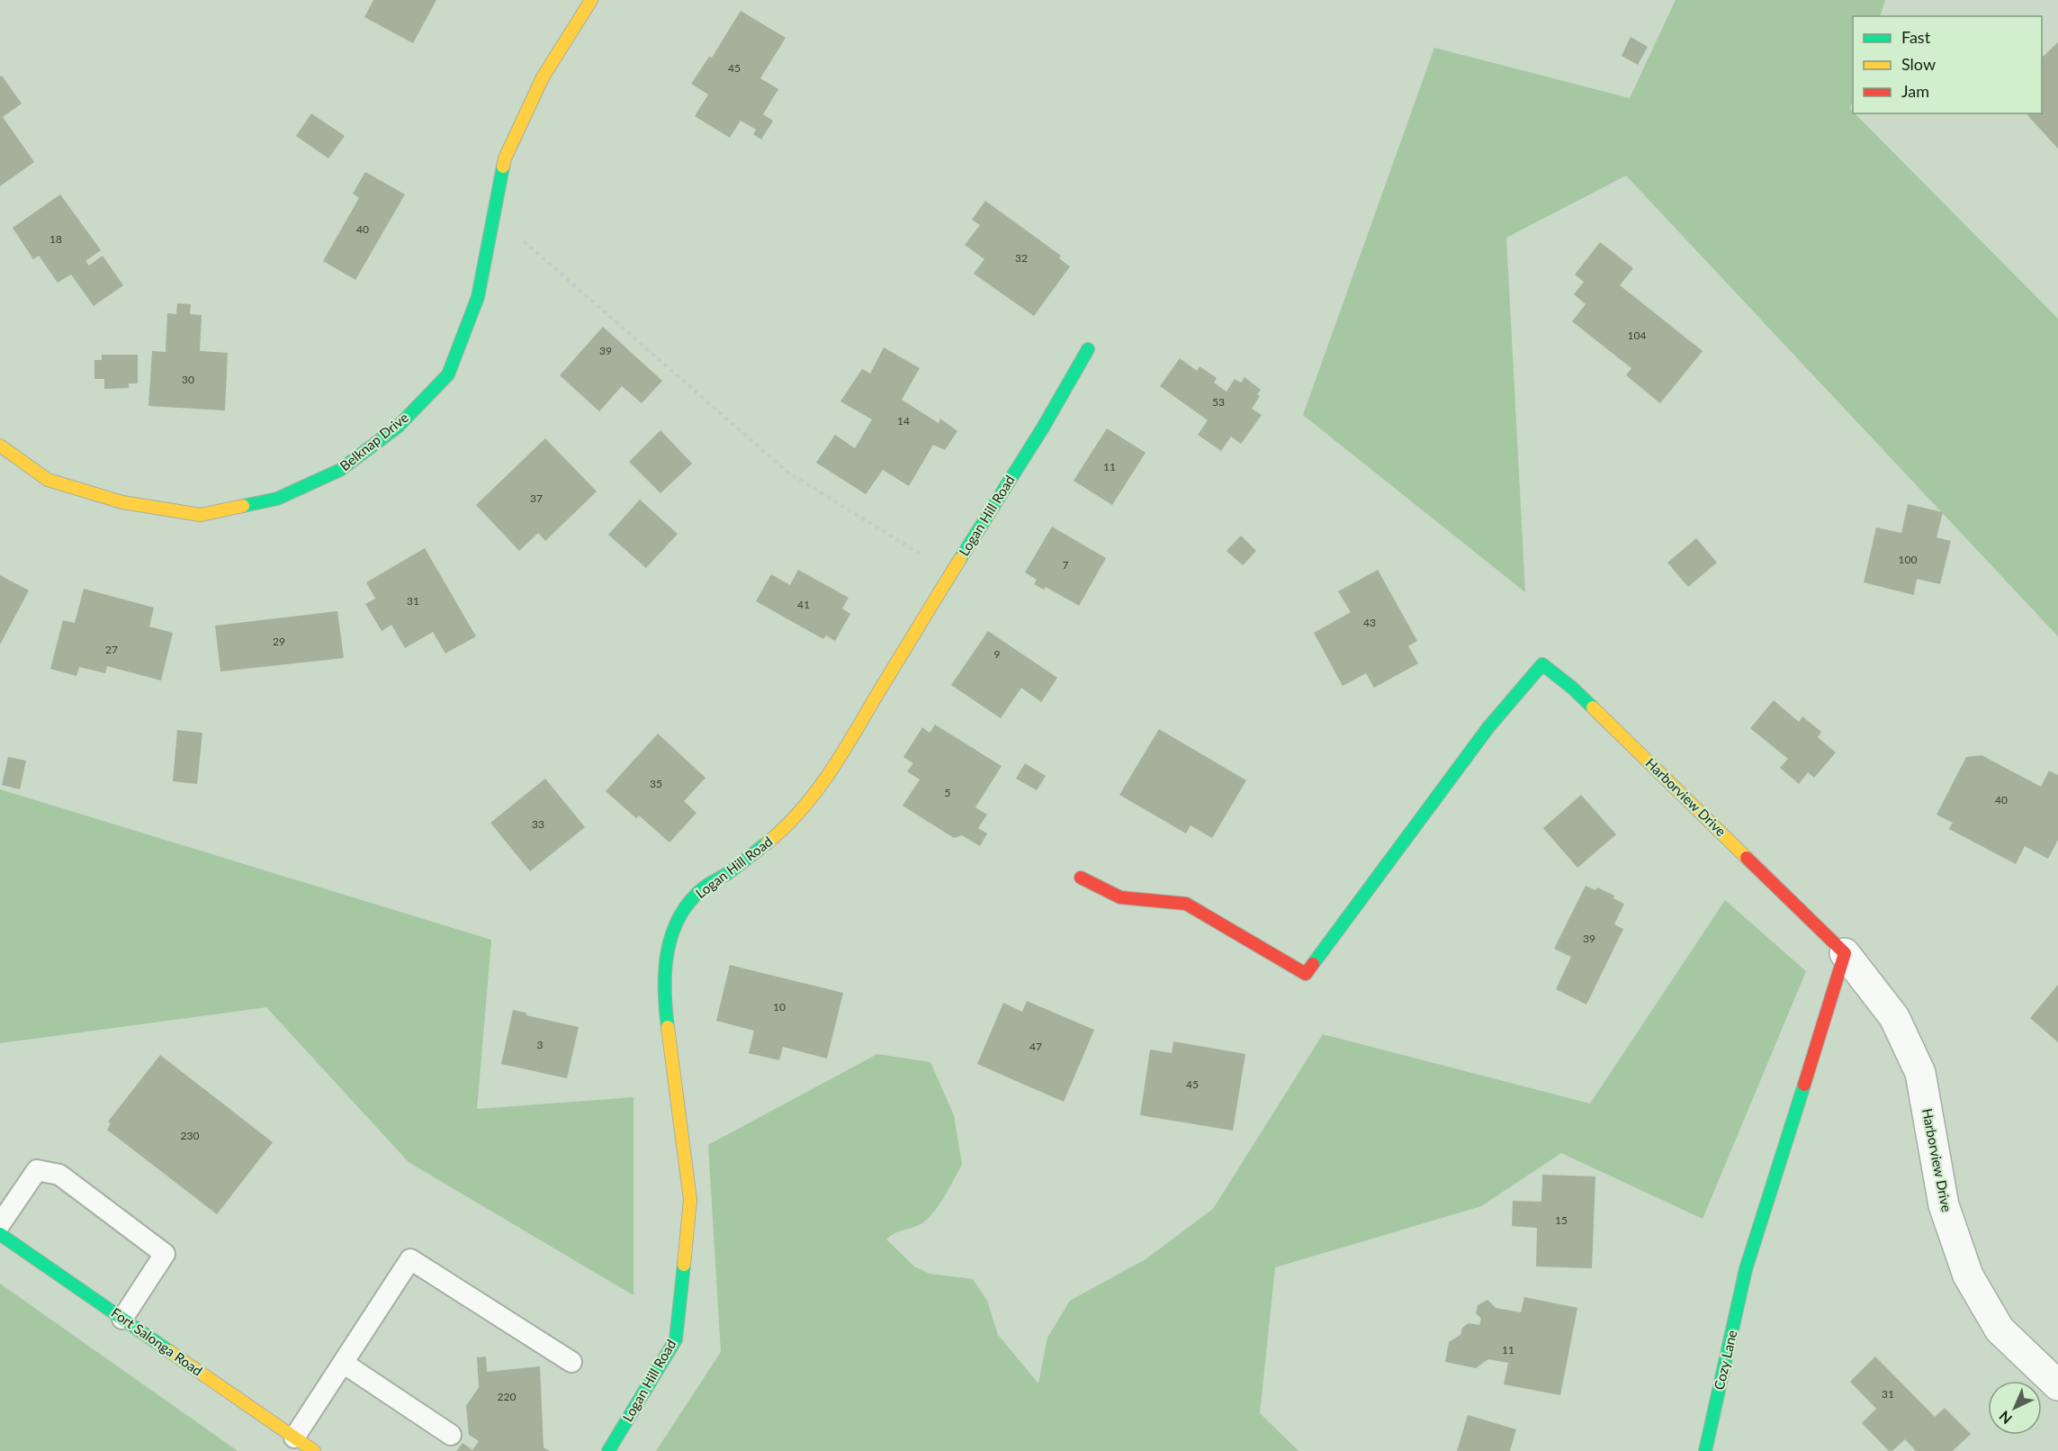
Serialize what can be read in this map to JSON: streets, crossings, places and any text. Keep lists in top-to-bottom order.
{
  "streets": {
    "street": [
      "Belknap Drive",
      "Logan Hill Road",
      "Harborview Drive",
      "Fort Salonga Road",
      "Cozy Lane"
    ]
  },
  "crossings": [
    ["Harborview Drive", "Cozy Lane"]
  ],
  "house_numbers": [
    "45",
    "40",
    "18",
    "32",
    "104",
    "39",
    "30",
    "53",
    "14",
    "11",
    "37",
    "100",
    "7",
    "31",
    "41",
    "43",
    "29",
    "27",
    "9",
    "35",
    "5",
    "40",
    "33",
    "39",
    "10",
    "3",
    "47",
    "45",
    "230",
    "15",
    "11",
    "31",
    "220"
  ],
  "legend": ["Fast", "Slow", "Jam"],
  "north": "bottom left"
}
